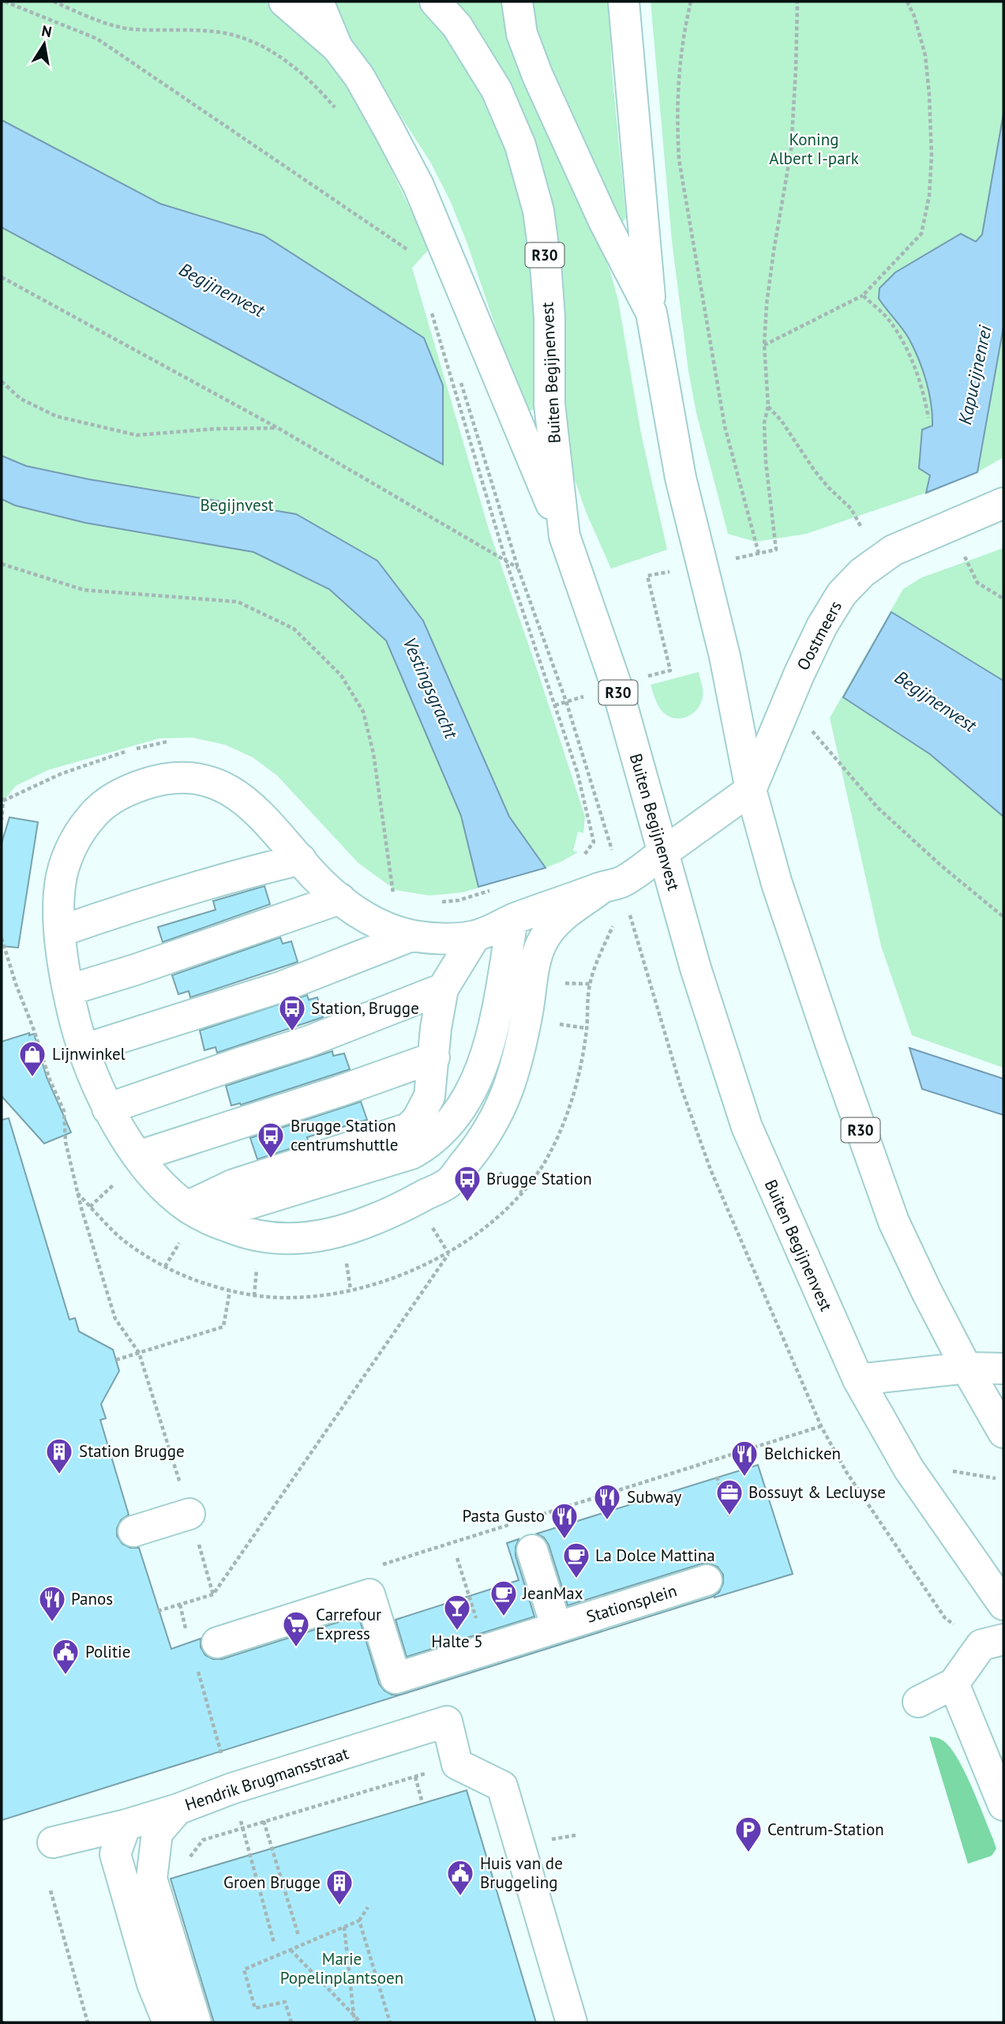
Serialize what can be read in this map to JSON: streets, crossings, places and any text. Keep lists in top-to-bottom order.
{
  "streets": {
    "main road": [
      "R30",
      "Buiten Begijnenvest",
      "Oostmeers",
      "Stationsplein",
      "Hendrik Brugmansstraat"
    ]
  },
  "crossings": [
    ["R30", "Buiten Begijnenvest"],
    ["R30", "Oostmeers"]
  ],
  "water": ["Begijnenvest", "Kapucijnenrei", "Vestingsgracht"],
  "parks": ["Koning Albert I-park", "Begijnvest", "Marie Popelinplantsoen"],
  "places": {
    "bus stop": ["Station, Brugge", "Brugge Station centrumshuttle", "Brugge Station"],
    "shop": ["Lijnwinkel"],
    "building": ["Station Brugge", "Groen Brugge"],
    "restaurant": [
      "Belchicken",
      "Subway",
      "Pasta Gusto",
      "Panos"
    ],
    "office": ["Bossuyt & Lecluyse"],
    "cafe": ["La Dolce Mattina", "JeanMax"],
    "bar": ["Halte 5"],
    "supermarket": ["Carrefour Express"],
    "public building": ["Politie", "Huis van de Bruggeling"],
    "parking": ["Centrum-Station"]
  },
  "north": "top"
}
